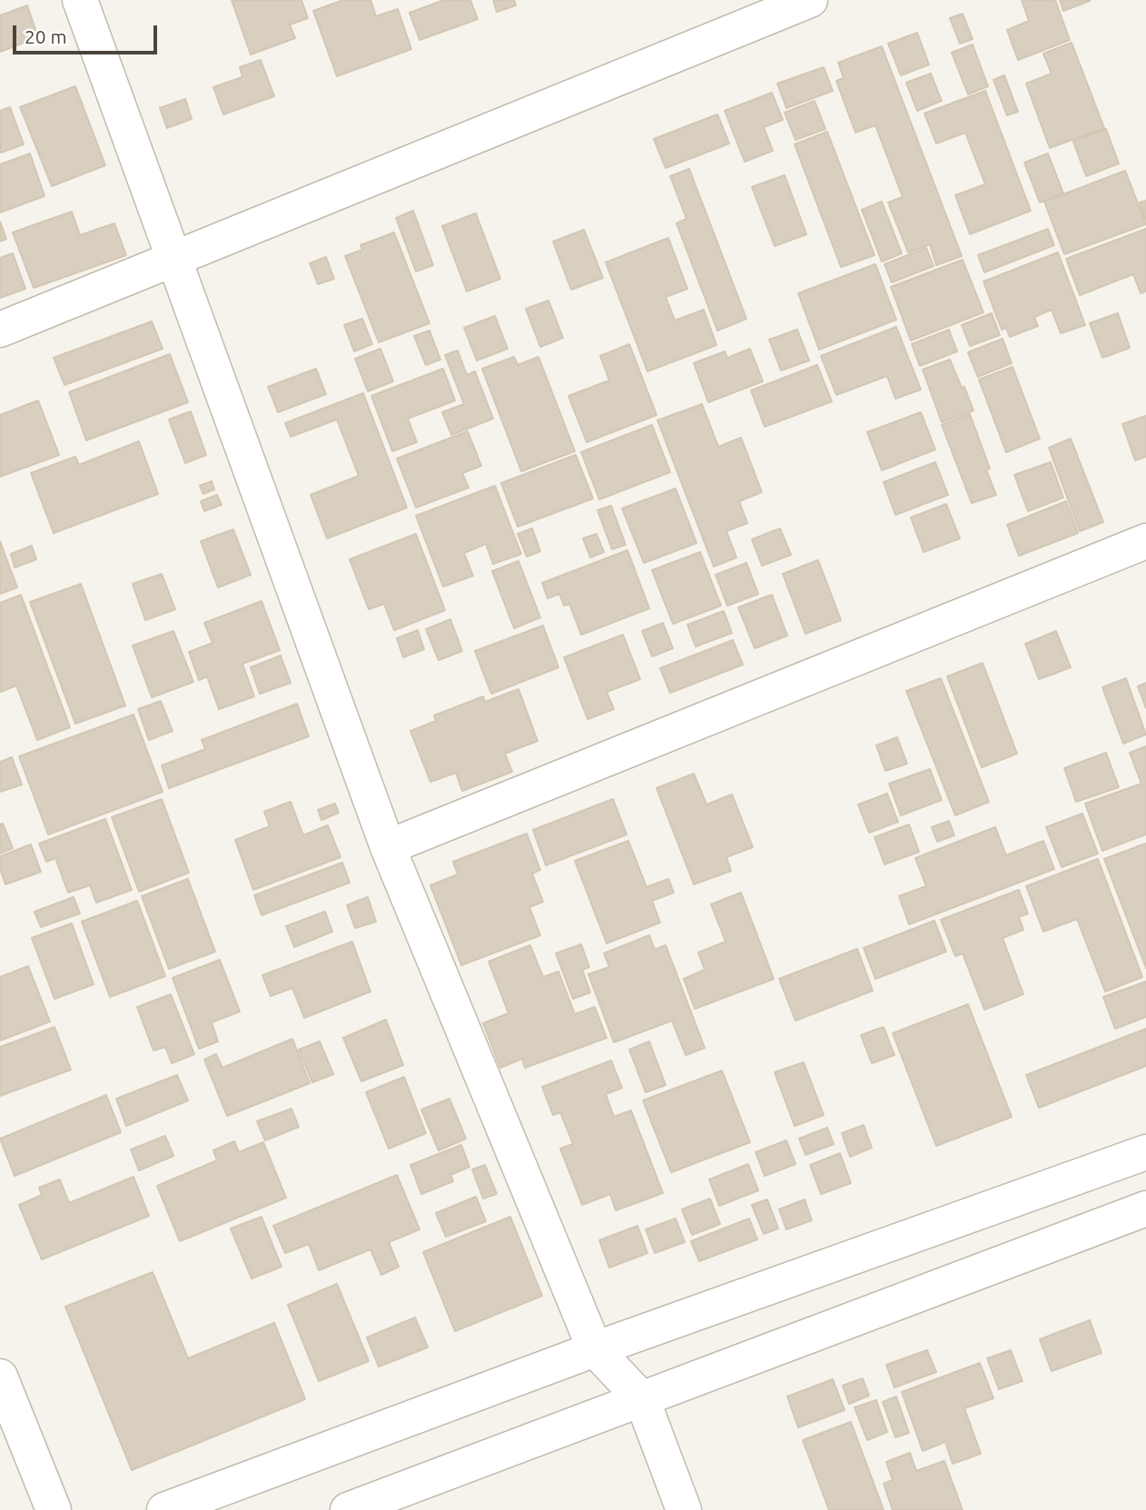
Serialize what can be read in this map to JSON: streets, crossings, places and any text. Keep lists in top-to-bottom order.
{
  "scale_bar": "20 m"
}
